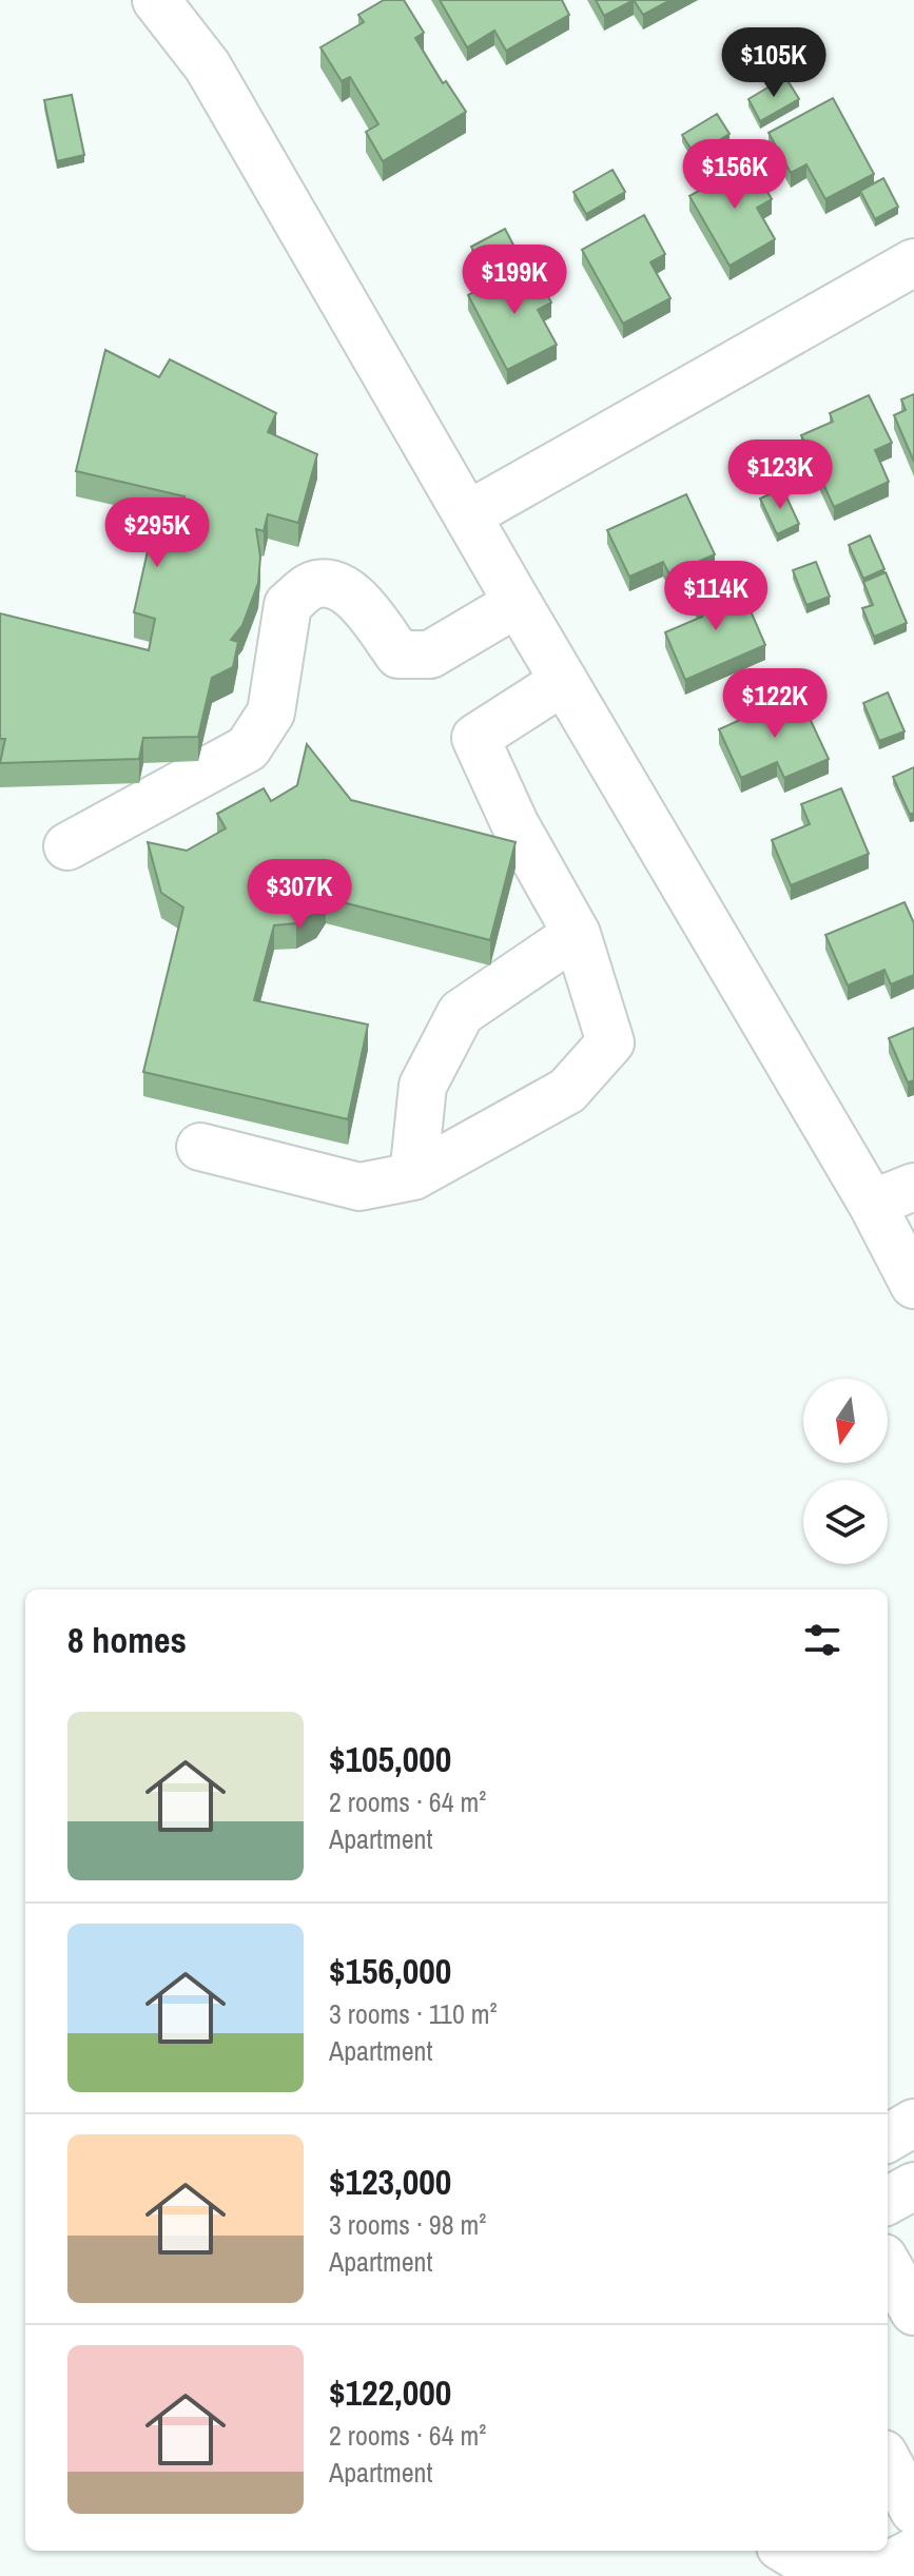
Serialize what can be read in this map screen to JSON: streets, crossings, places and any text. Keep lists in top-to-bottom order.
{
  "north": "bottom",
  "page": {
    "price": [
      "$105K",
      "$156K",
      "$199K",
      "$123K",
      "$295K",
      "$114K",
      "$122K",
      "$307K"
    ],
    "heading": "8 homes",
    "list": [
      {
        "name": "$105,000",
        "note": "2 rooms · 64 m² · Apartment"
      },
      {
        "name": "$156,000",
        "note": "3 rooms · 110 m² · Apartment"
      },
      {
        "name": "$123,000",
        "note": "3 rooms · 98 m² · Apartment"
      },
      {
        "name": "$122,000",
        "note": "2 rooms · 64 m² · Apartment"
      }
    ]
  }
}
